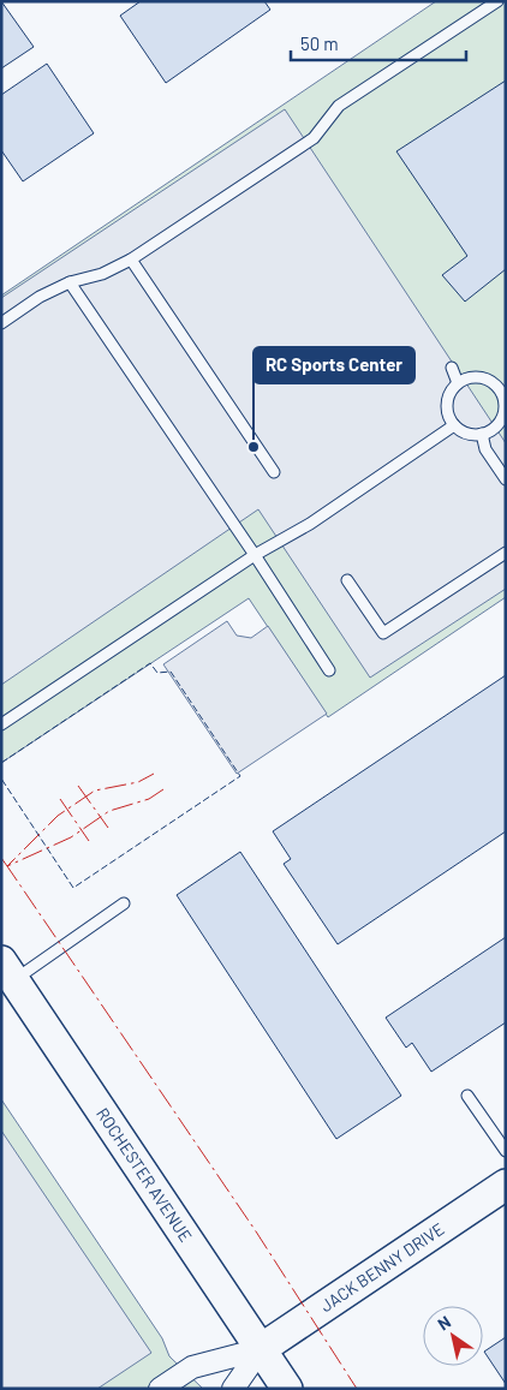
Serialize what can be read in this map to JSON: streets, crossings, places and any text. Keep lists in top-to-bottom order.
{
  "streets": {
    "main road": ["ROCHESTER AVENUE", "JACK BENNY DRIVE"]
  },
  "crossings": [
    ["ROCHESTER AVENUE", "JACK BENNY DRIVE"]
  ],
  "places": ["RC Sports Center"],
  "scale_bar": "50 m",
  "north": "top left"
}
